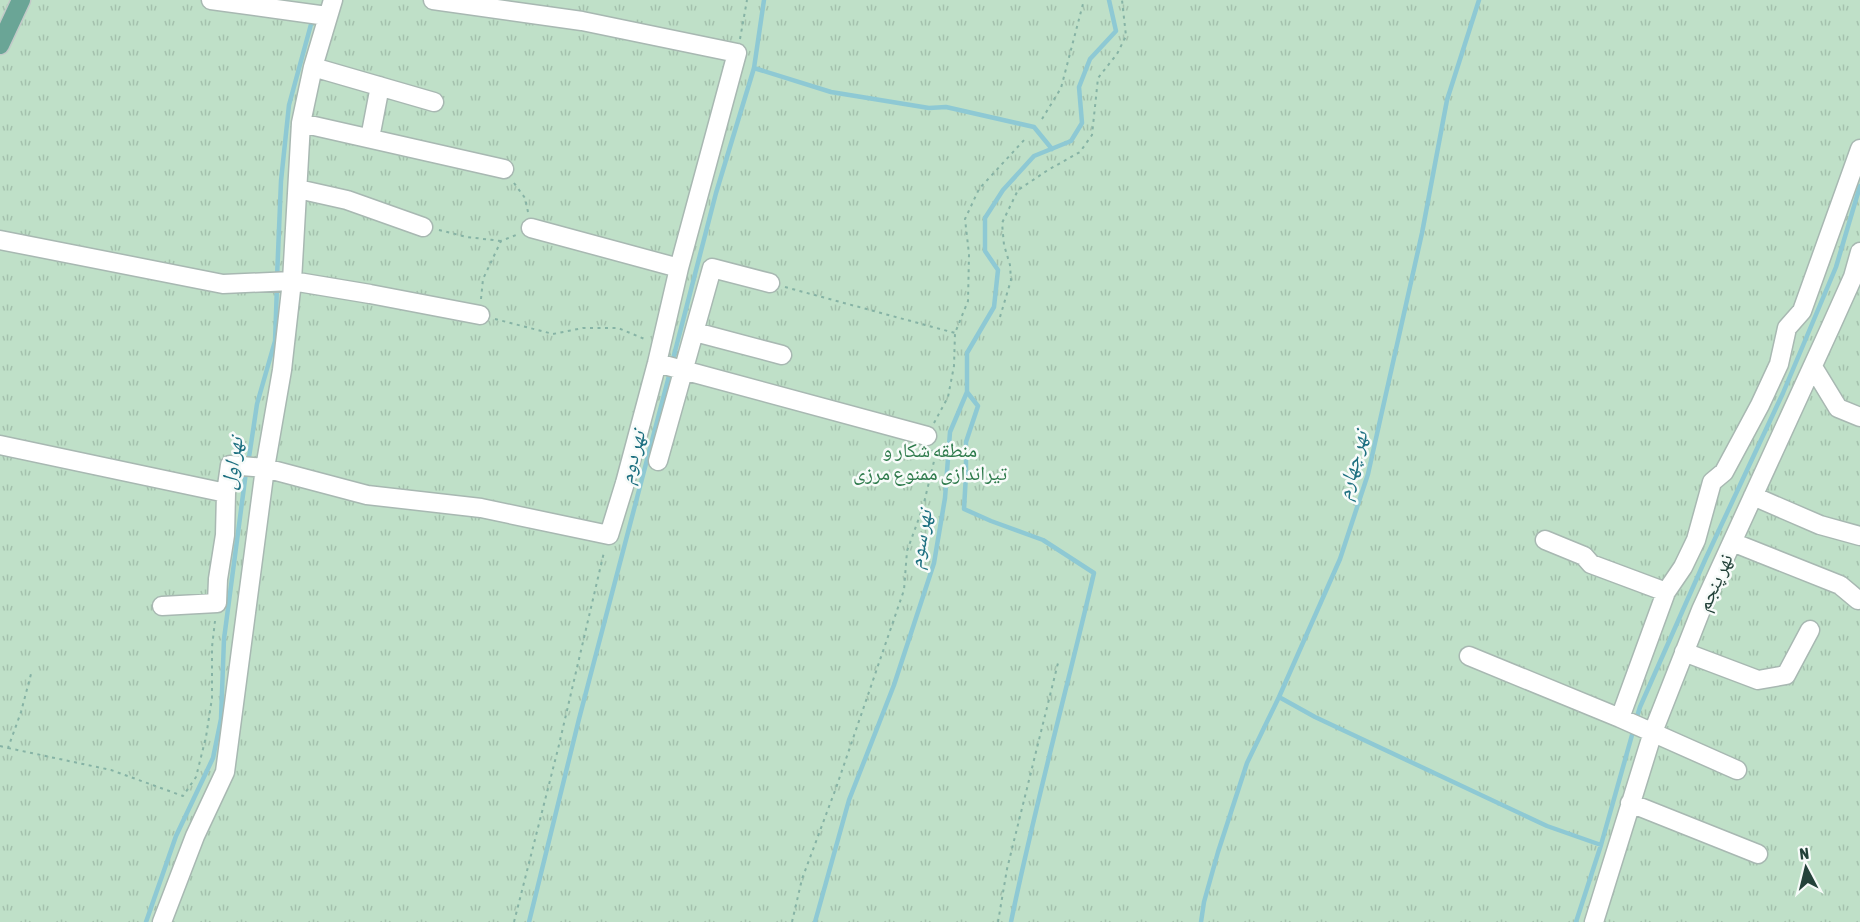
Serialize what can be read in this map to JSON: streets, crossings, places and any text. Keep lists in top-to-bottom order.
{
  "streets": {
    "street": ["نهر پنجم"]
  },
  "water": [
    "نهر دوم",
    "نهر اول",
    "نهر چهارم",
    "نهر سوم"
  ],
  "parks": ["منطقه شکار و تیراندازی ممنوع مرزی"],
  "north": "top"
}
